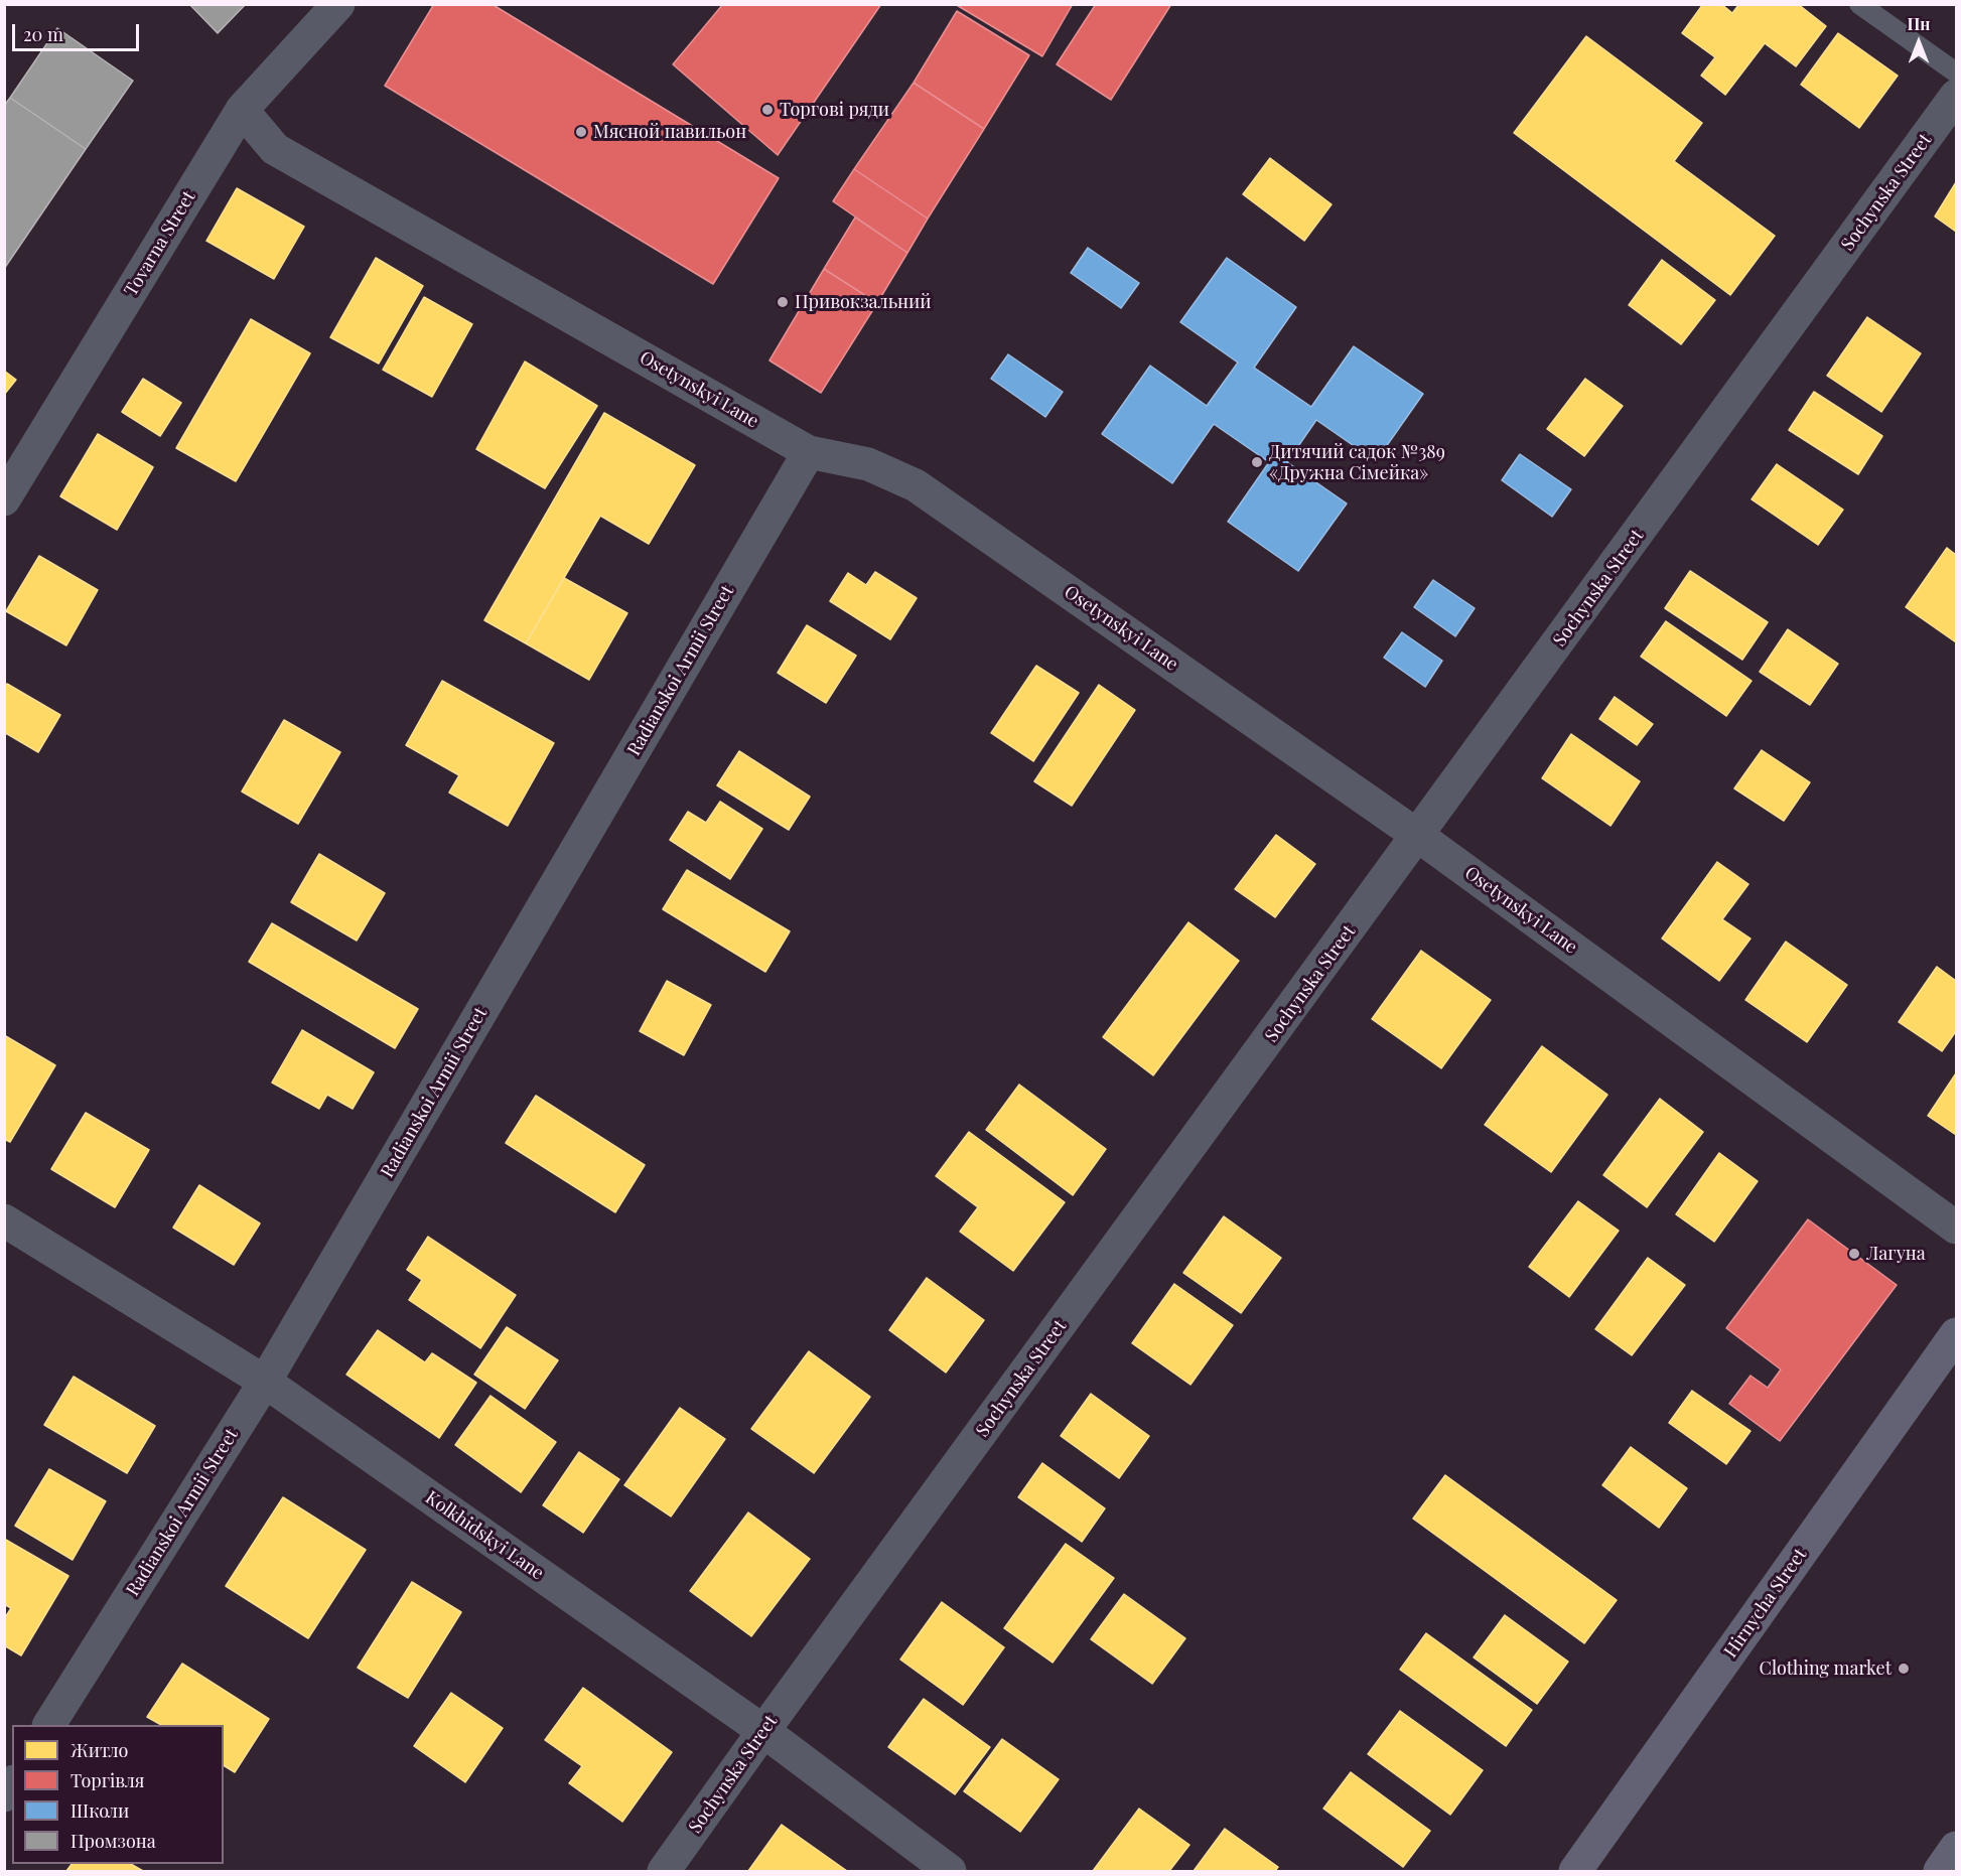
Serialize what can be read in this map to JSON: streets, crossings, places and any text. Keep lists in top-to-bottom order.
{
  "streets": {
    "main road": ["Hirnycha Street"],
    "street": [
      "Sochynska Street",
      "Tovarna Street",
      "Osetynskyi Lane",
      "Radianskoi Armii Street",
      "Kolkhidskyi Lane"
    ]
  },
  "crossings": [
    ["Sochynska Street", "Osetynskyi Lane"],
    ["Sochynska Street", "Kolkhidskyi Lane"],
    ["Tovarna Street", "Osetynskyi Lane"],
    ["Osetynskyi Lane", "Radianskoi Armii Street"],
    ["Radianskoi Armii Street", "Kolkhidskyi Lane"]
  ],
  "places": [
    "Торгові ряди",
    "Мясной павильон",
    "Привокзальний",
    "Дитячий садок №389 «Дружна Сімейка»",
    "Лагуна",
    "Clothing market"
  ],
  "legend": [
    "Житло",
    "Торгівля",
    "Школи",
    "Промзона"
  ],
  "scale_bar": "20 m",
  "north": "top"
}
